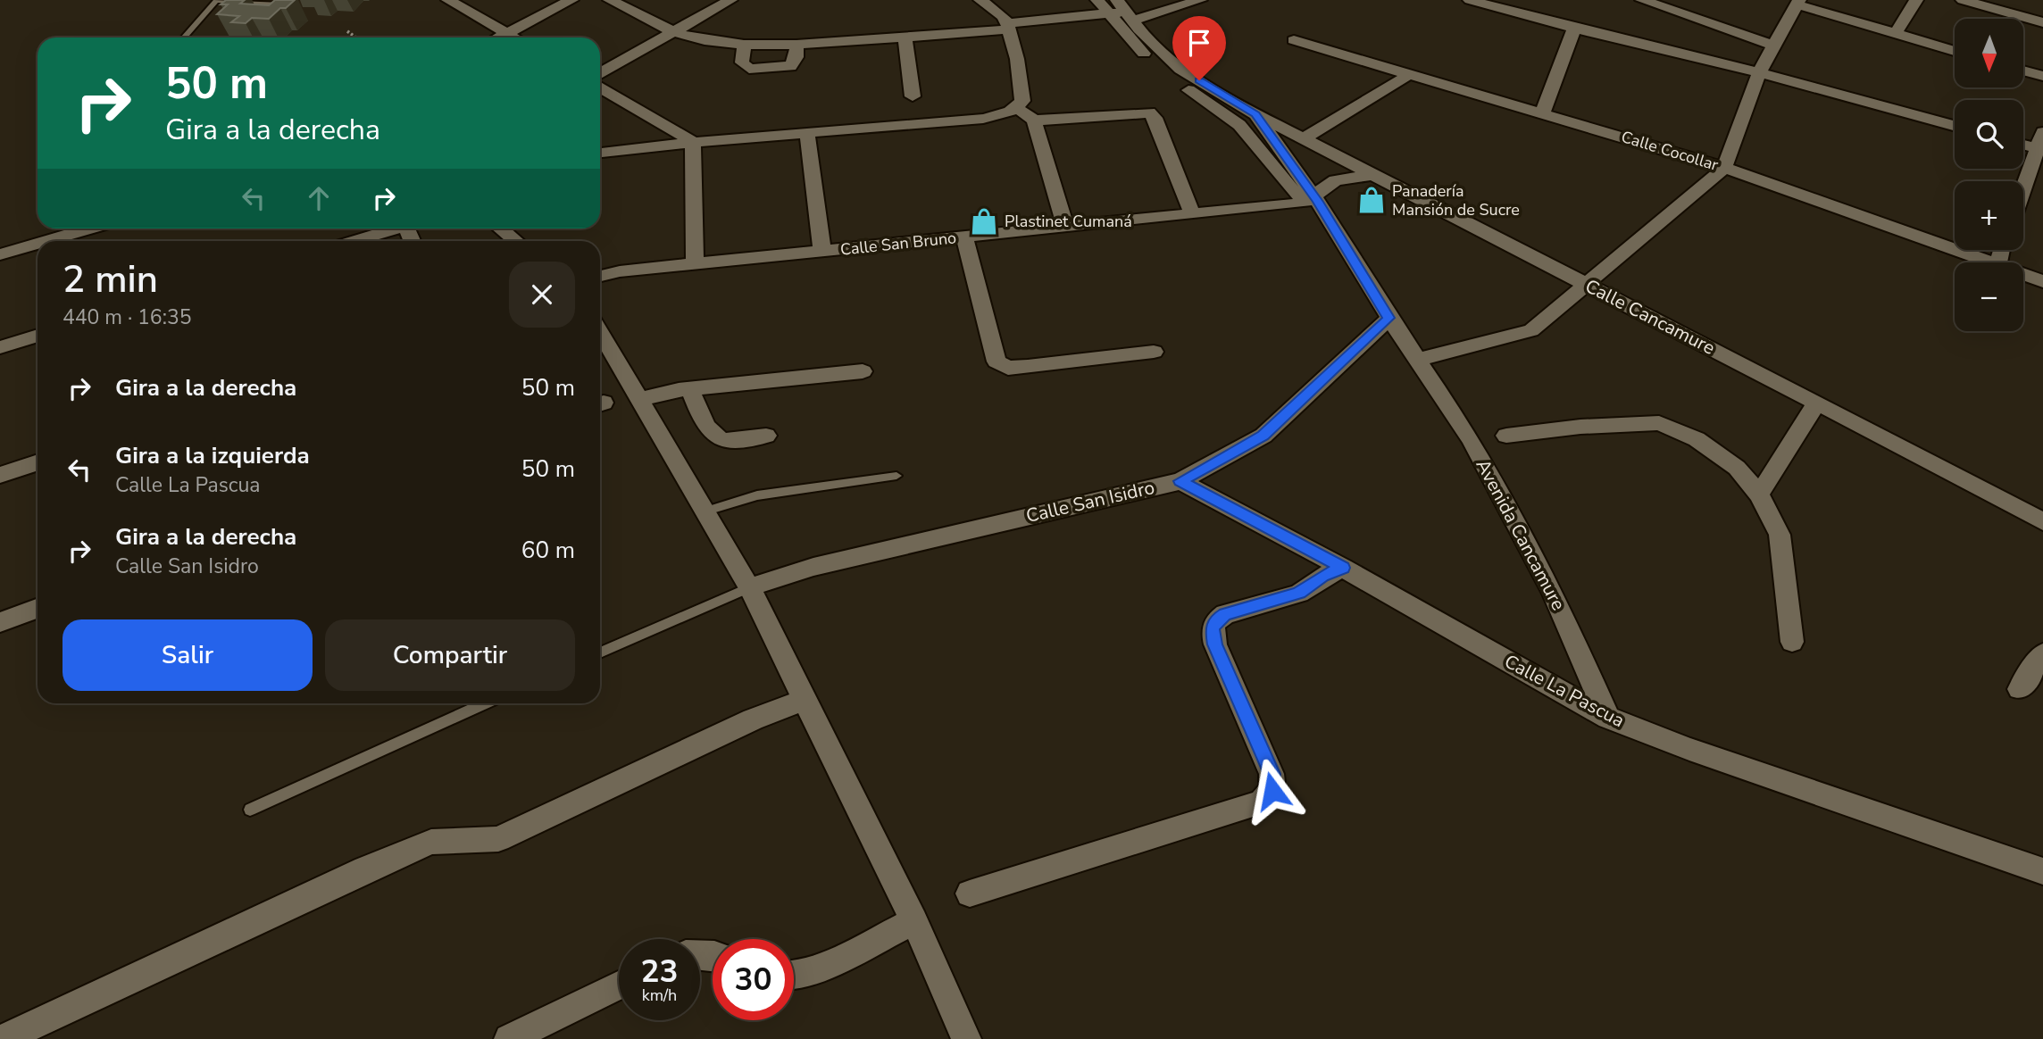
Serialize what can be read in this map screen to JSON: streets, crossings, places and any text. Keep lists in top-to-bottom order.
{
  "streets": {
    "street": [
      "Calle Cocollar",
      "Calle San Bruno",
      "Calle Cancamure",
      "Calle San Isidro",
      "Avenida Cancamure",
      "Calle La Pascua"
    ]
  },
  "crossings": [
    ["Calle San Bruno", "Avenida Cancamure"],
    ["Calle Cancamure", "Avenida Cancamure"],
    ["Calle San Isidro", "Avenida Cancamure"],
    ["Calle San Isidro", "Calle La Pascua"],
    ["Avenida Cancamure", "Calle La Pascua"]
  ],
  "places": {
    "shop": ["Panadería Mansión de Sucre", "Plastinet Cumaná"]
  },
  "north": "bottom",
  "page": {
    "map_buttons": ["+", "−"],
    "turn": ["50 m", "Gira a la derecha"],
    "heading": ["2 min", "440 m · 16:35"],
    "list": [
      {
        "name": "Gira a la derecha",
        "value": "50 m"
      },
      {
        "name": "Gira a la izquierda",
        "note": "Calle La Pascua",
        "value": "50 m"
      },
      {
        "name": "Gira a la derecha",
        "note": "Calle San Isidro",
        "value": "60 m"
      }
    ],
    "buttons": ["Salir", "Compartir"],
    "speed": "23 km/h",
    "limit": "30"
  }
}
